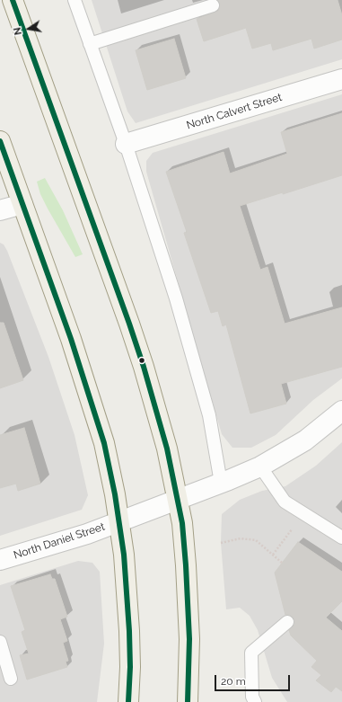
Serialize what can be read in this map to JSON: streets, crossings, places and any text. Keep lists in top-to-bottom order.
{
  "streets": {
    "street": ["North Calvert Street", "North Daniel Street"]
  },
  "scale_bar": "20 m",
  "north": "left"
}
